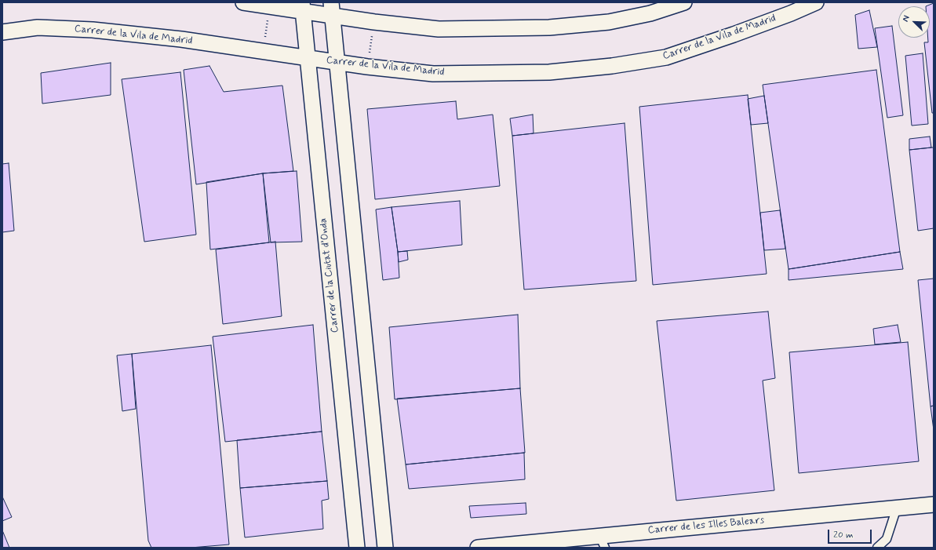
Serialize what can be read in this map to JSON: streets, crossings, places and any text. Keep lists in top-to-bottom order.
{
  "streets": {
    "street": ["Carrer de la Vila de Madrid", "Carrer de la Ciutat d’Onda", "Carrer de les Illes Balears"]
  },
  "crossings": [
    ["Carrer de la Vila de Madrid", "Carrer de la Ciutat d’Onda"]
  ],
  "scale_bar": "20 m",
  "north": "top left"
}
